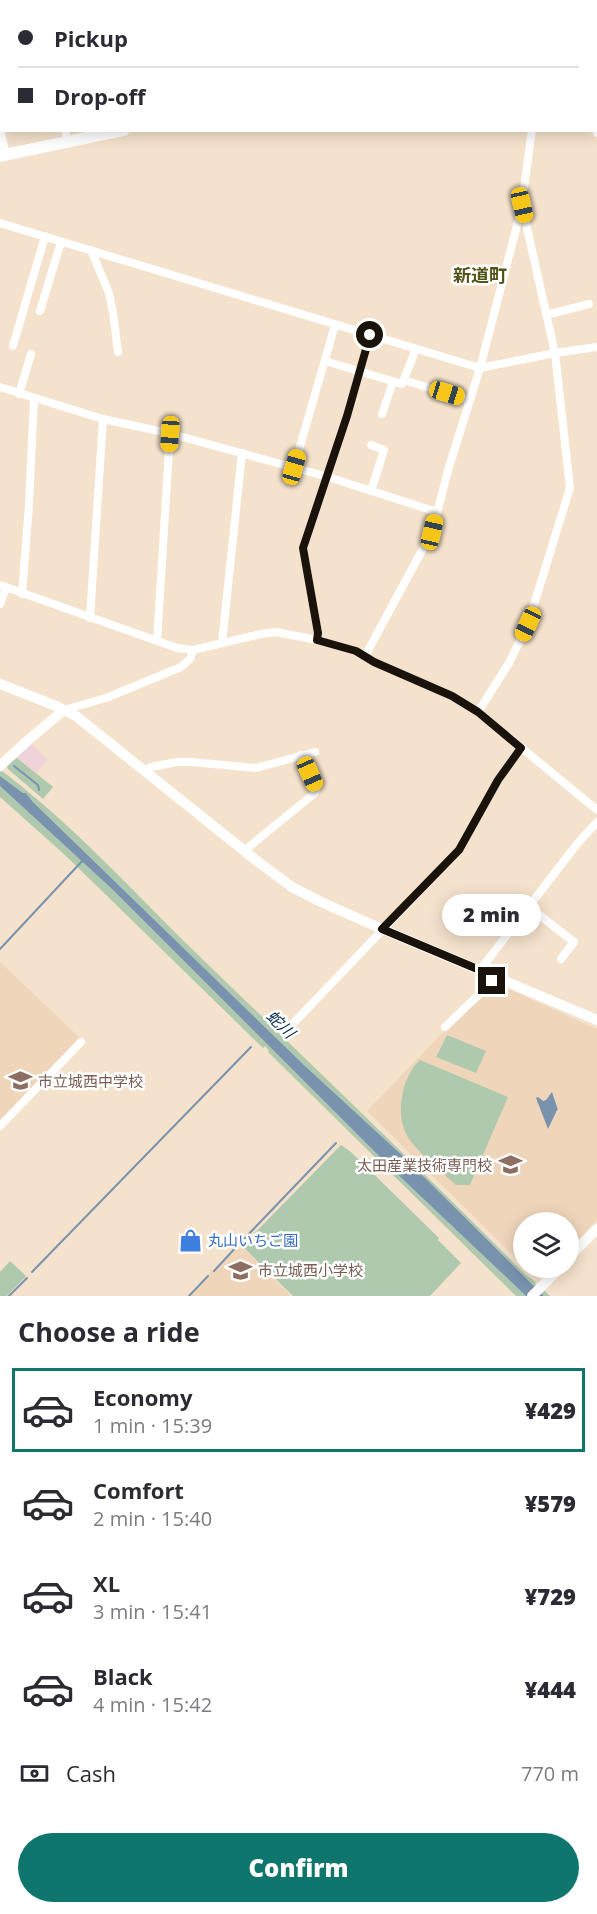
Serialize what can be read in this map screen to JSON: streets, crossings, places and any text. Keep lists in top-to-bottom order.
{
  "districts": ["新道町"],
  "water": ["蛇川"],
  "places": {
    "school or university": ["市立城西中学校", "太田産業技術専門校", "市立城西小学校"],
    "shop": ["丸山いちご園"]
  },
  "page": {
    "banner": ["Pickup", "Drop-off"],
    "bubble": "2 min",
    "heading": "Choose a ride",
    "list": [
      {
        "name": "Economy",
        "note": "1 min · 15:39",
        "value": "¥429"
      },
      {
        "name": "Comfort",
        "note": "2 min · 15:40",
        "value": "¥579"
      },
      {
        "name": "XL",
        "note": "3 min · 15:41",
        "value": "¥729"
      },
      {
        "name": "Black",
        "note": "4 min · 15:42",
        "value": "¥444"
      }
    ],
    "pay": ["Cash", "770 m"],
    "buttons": "Confirm"
  }
}
